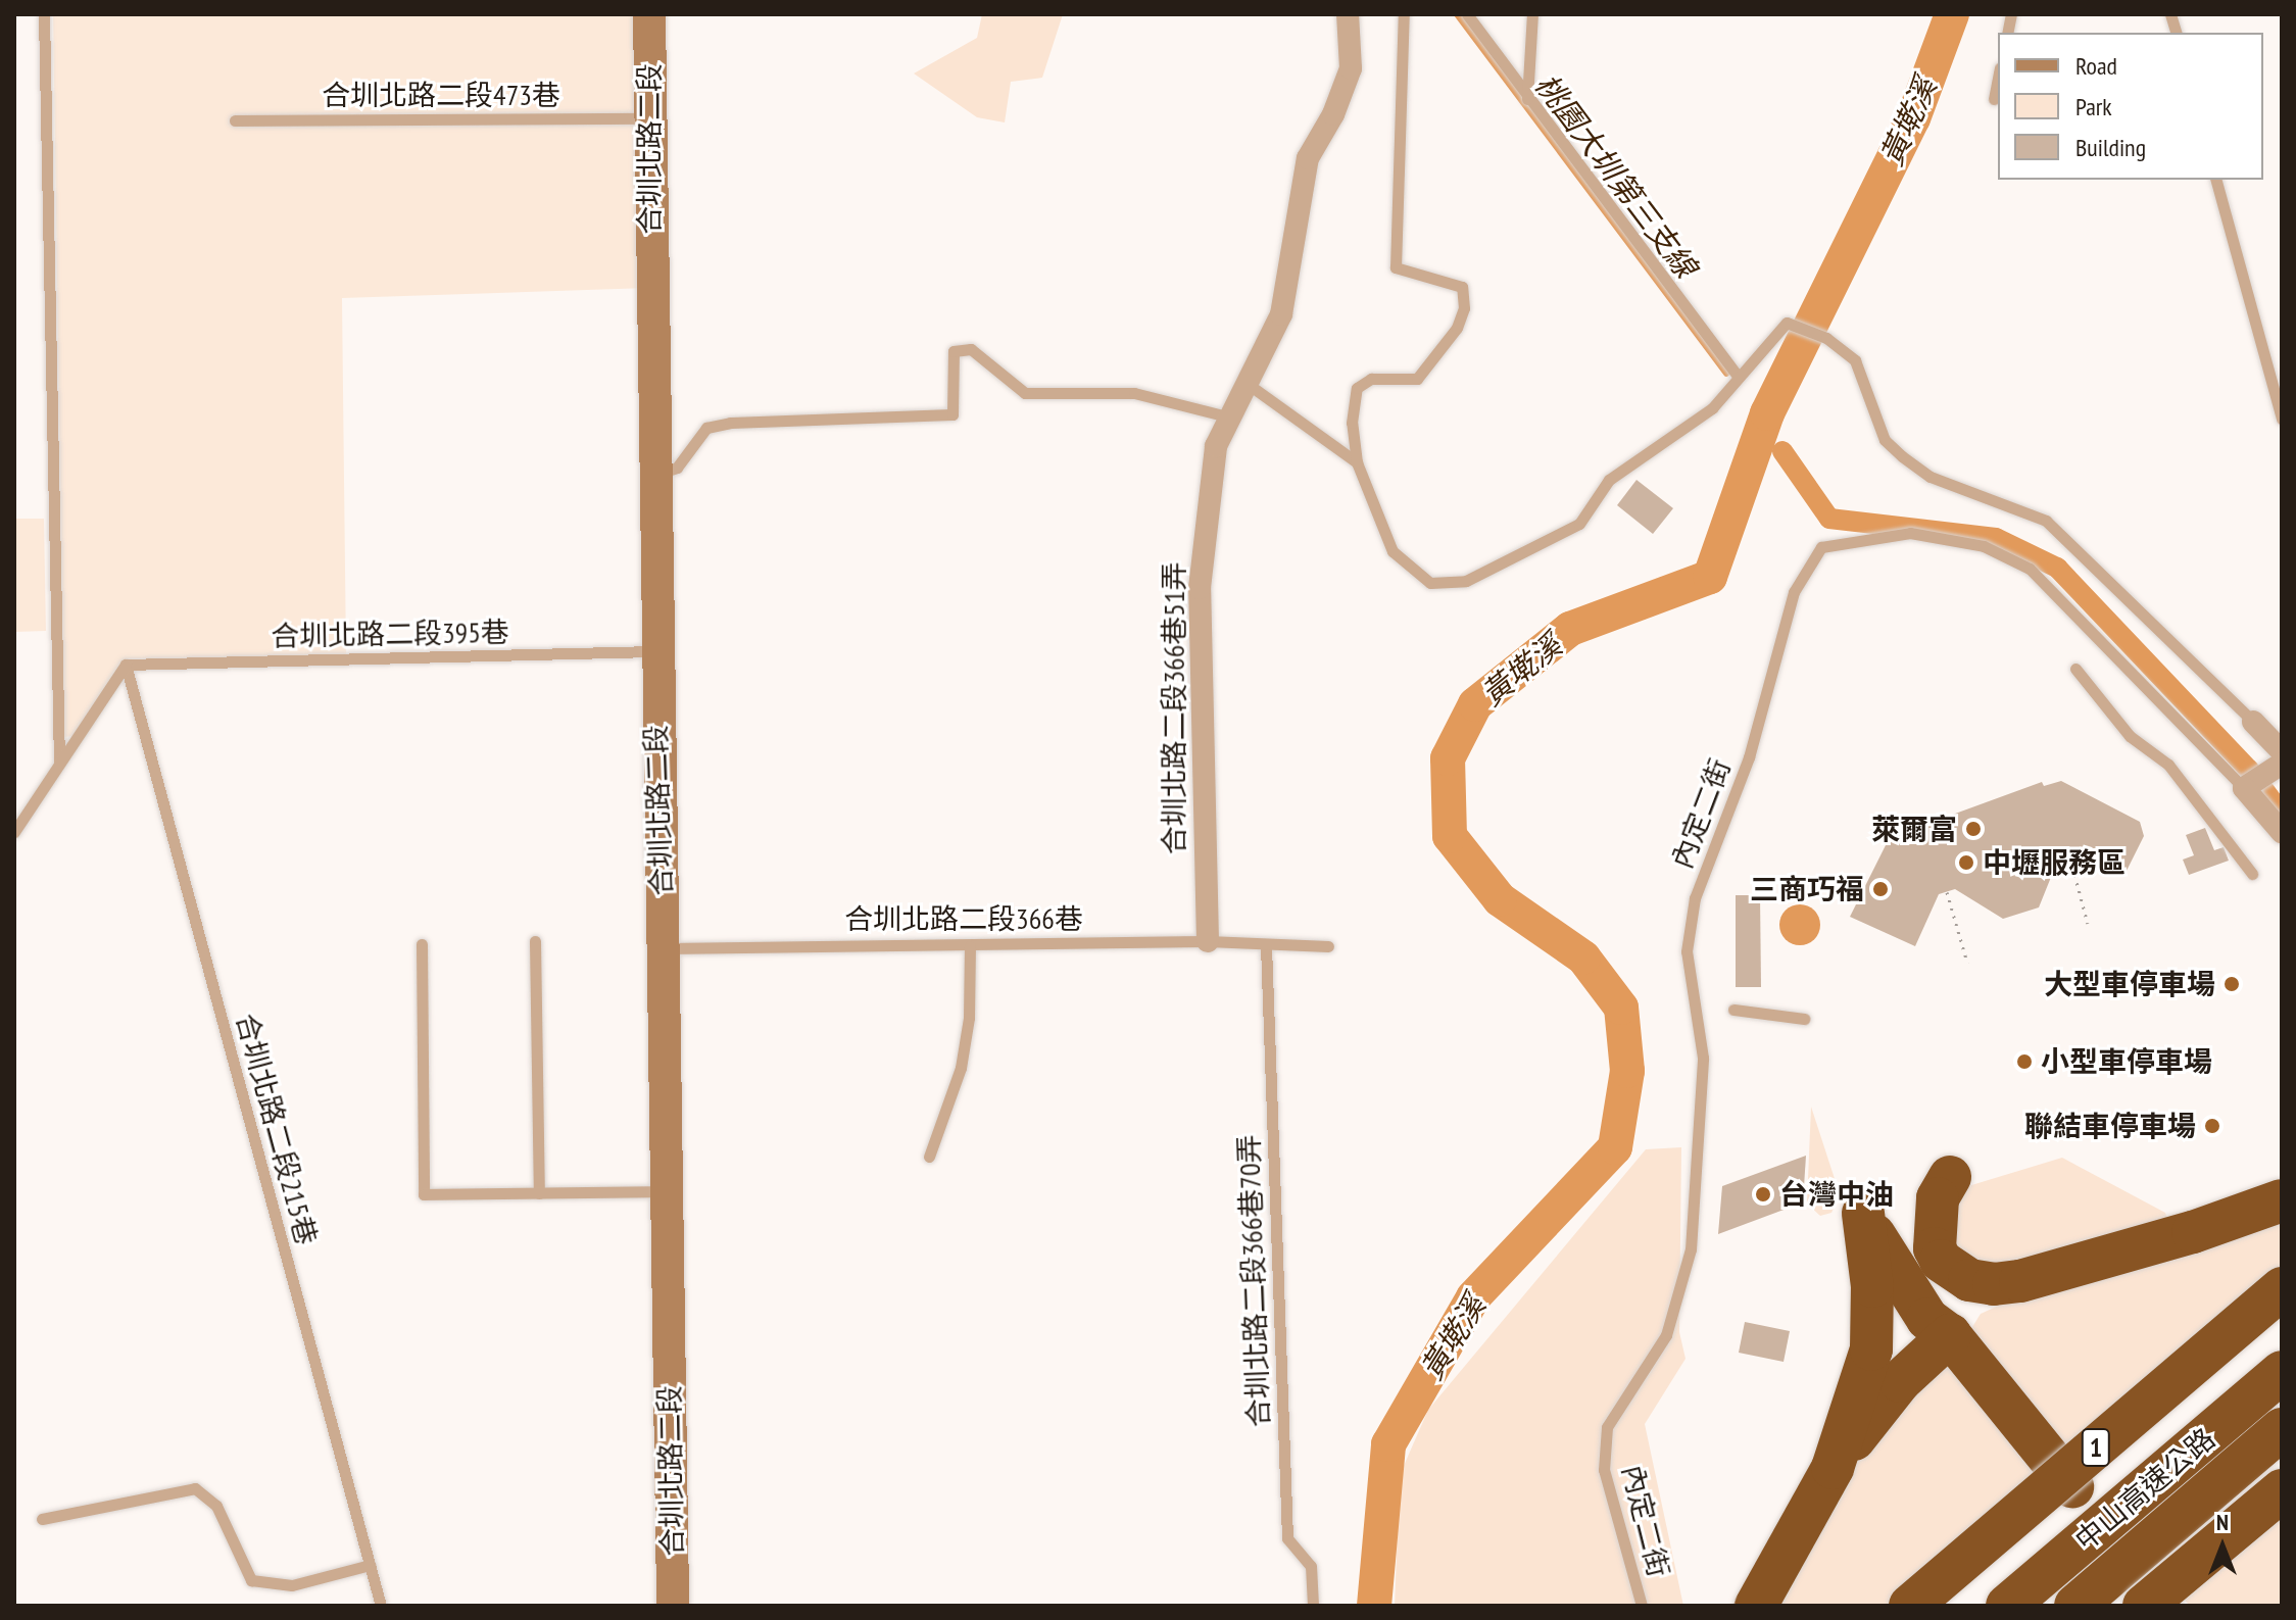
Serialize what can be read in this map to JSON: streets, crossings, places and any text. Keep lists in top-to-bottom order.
{
  "streets": {
    "highway": ["1", "中山高速公路"],
    "street": ["合圳北路二段", "合圳北路二段366巷51弄"],
    "lane": [
      "合圳北路二段473巷",
      "合圳北路二段395巷",
      "內定二街",
      "合圳北路二段366巷",
      "合圳北路二段215巷",
      "合圳北路二段366巷70弄"
    ]
  },
  "crossings": [
    ["合圳北路二段473巷", "合圳北路二段"],
    ["合圳北路二段", "合圳北路二段395巷"],
    ["合圳北路二段", "合圳北路二段366巷"],
    ["合圳北路二段395巷", "合圳北路二段215巷"],
    ["合圳北路二段366巷51弄", "合圳北路二段366巷"],
    ["合圳北路二段366巷", "合圳北路二段366巷70弄"]
  ],
  "water": ["黃墘溪", "桃園大圳第三支線"],
  "places": [
    "萊爾富",
    "中壢服務區",
    "三商巧福",
    "大型車停車場",
    "小型車停車場",
    "聯結車停車場",
    "台灣中油"
  ],
  "legend": ["Road", "Park", "Building"],
  "north": "top"
}
